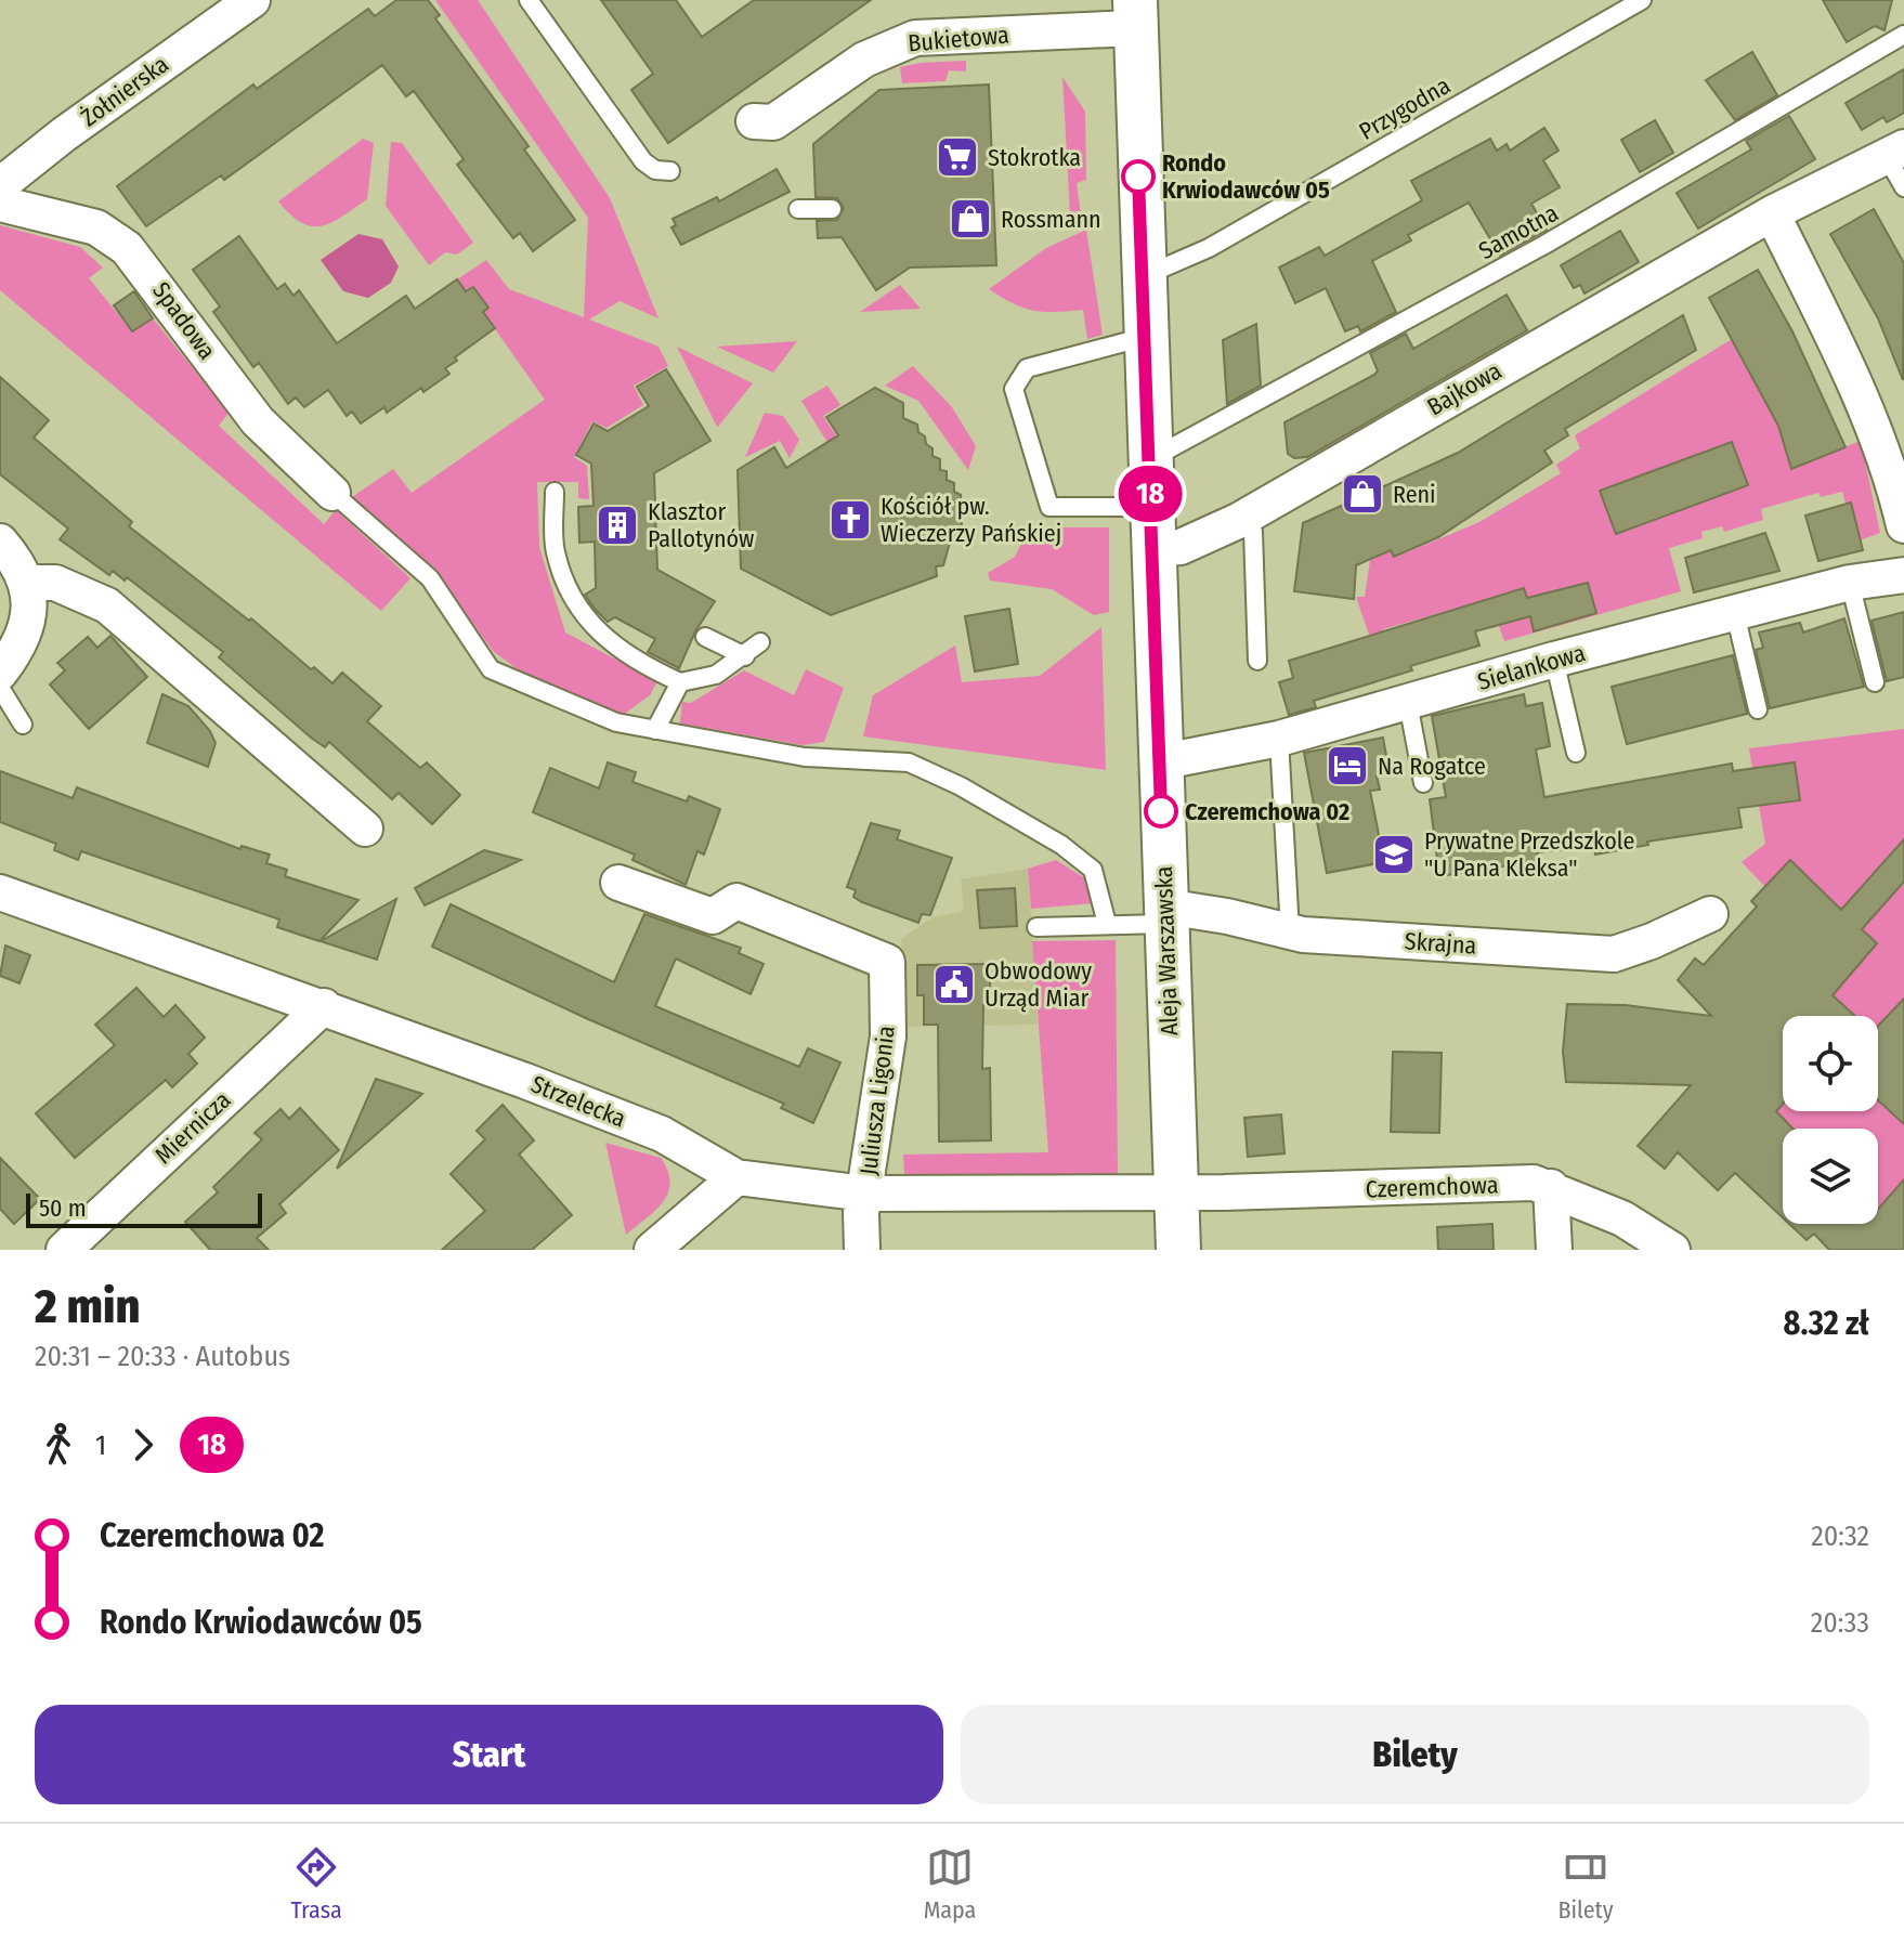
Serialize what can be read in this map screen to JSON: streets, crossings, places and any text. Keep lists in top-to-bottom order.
{
  "streets": {
    "street": [
      "Bukietowa",
      "Żołnierska",
      "Spadowa",
      "Bajkowa",
      "Sielankowa",
      "Skrajna",
      "Aleja Warszawska",
      "Juliusza Ligonia",
      "Strzelecka",
      "Miernicza",
      "Czeremchowa"
    ],
    "lane": ["Przygodna", "Samotna"]
  },
  "crossings": [
    ["Bukietowa", "Aleja Warszawska"],
    ["Przygodna", "Aleja Warszawska"],
    ["Samotna", "Aleja Warszawska"],
    ["Bajkowa", "Aleja Warszawska"],
    ["Sielankowa", "Aleja Warszawska"],
    ["Skrajna", "Aleja Warszawska"],
    ["Aleja Warszawska", "Strzelecka"],
    ["Aleja Warszawska", "Czeremchowa"],
    ["Juliusza Ligonia", "Strzelecka"],
    ["Strzelecka", "Miernicza"],
    ["Strzelecka", "Czeremchowa"]
  ],
  "places": {
    "supermarket": ["Stokrotka"],
    "other": ["Rondo Krwiodawców 05", "Czeremchowa 02"],
    "shop": ["Rossmann", "Reni"],
    "church": ["Kościół pw. Wieczerzy Pańskiej"],
    "building": ["Klasztor Pallotynów"],
    "hotel": ["Na Rogatce"],
    "school or university": ["Prywatne Przedszkole \"U Pana Kleksa\""],
    "public building": ["Obwodowy Urząd Miar"]
  },
  "lines": ["bus line 18"],
  "scale_bar": "50 m",
  "page": {
    "on_map": "18",
    "scale": "50 m",
    "heading": ["2 min", "20:31 – 20:33 · Autobus", "8.32 zł"],
    "legs": ["1", "18"],
    "list": [
      {
        "name": "Czeremchowa 02",
        "value": "20:32"
      },
      {
        "name": "Rondo Krwiodawców 05",
        "value": "20:33"
      }
    ],
    "buttons": ["Start", "Bilety"],
    "tabs": ["Trasa", "Mapa", "Bilety"]
  }
}
